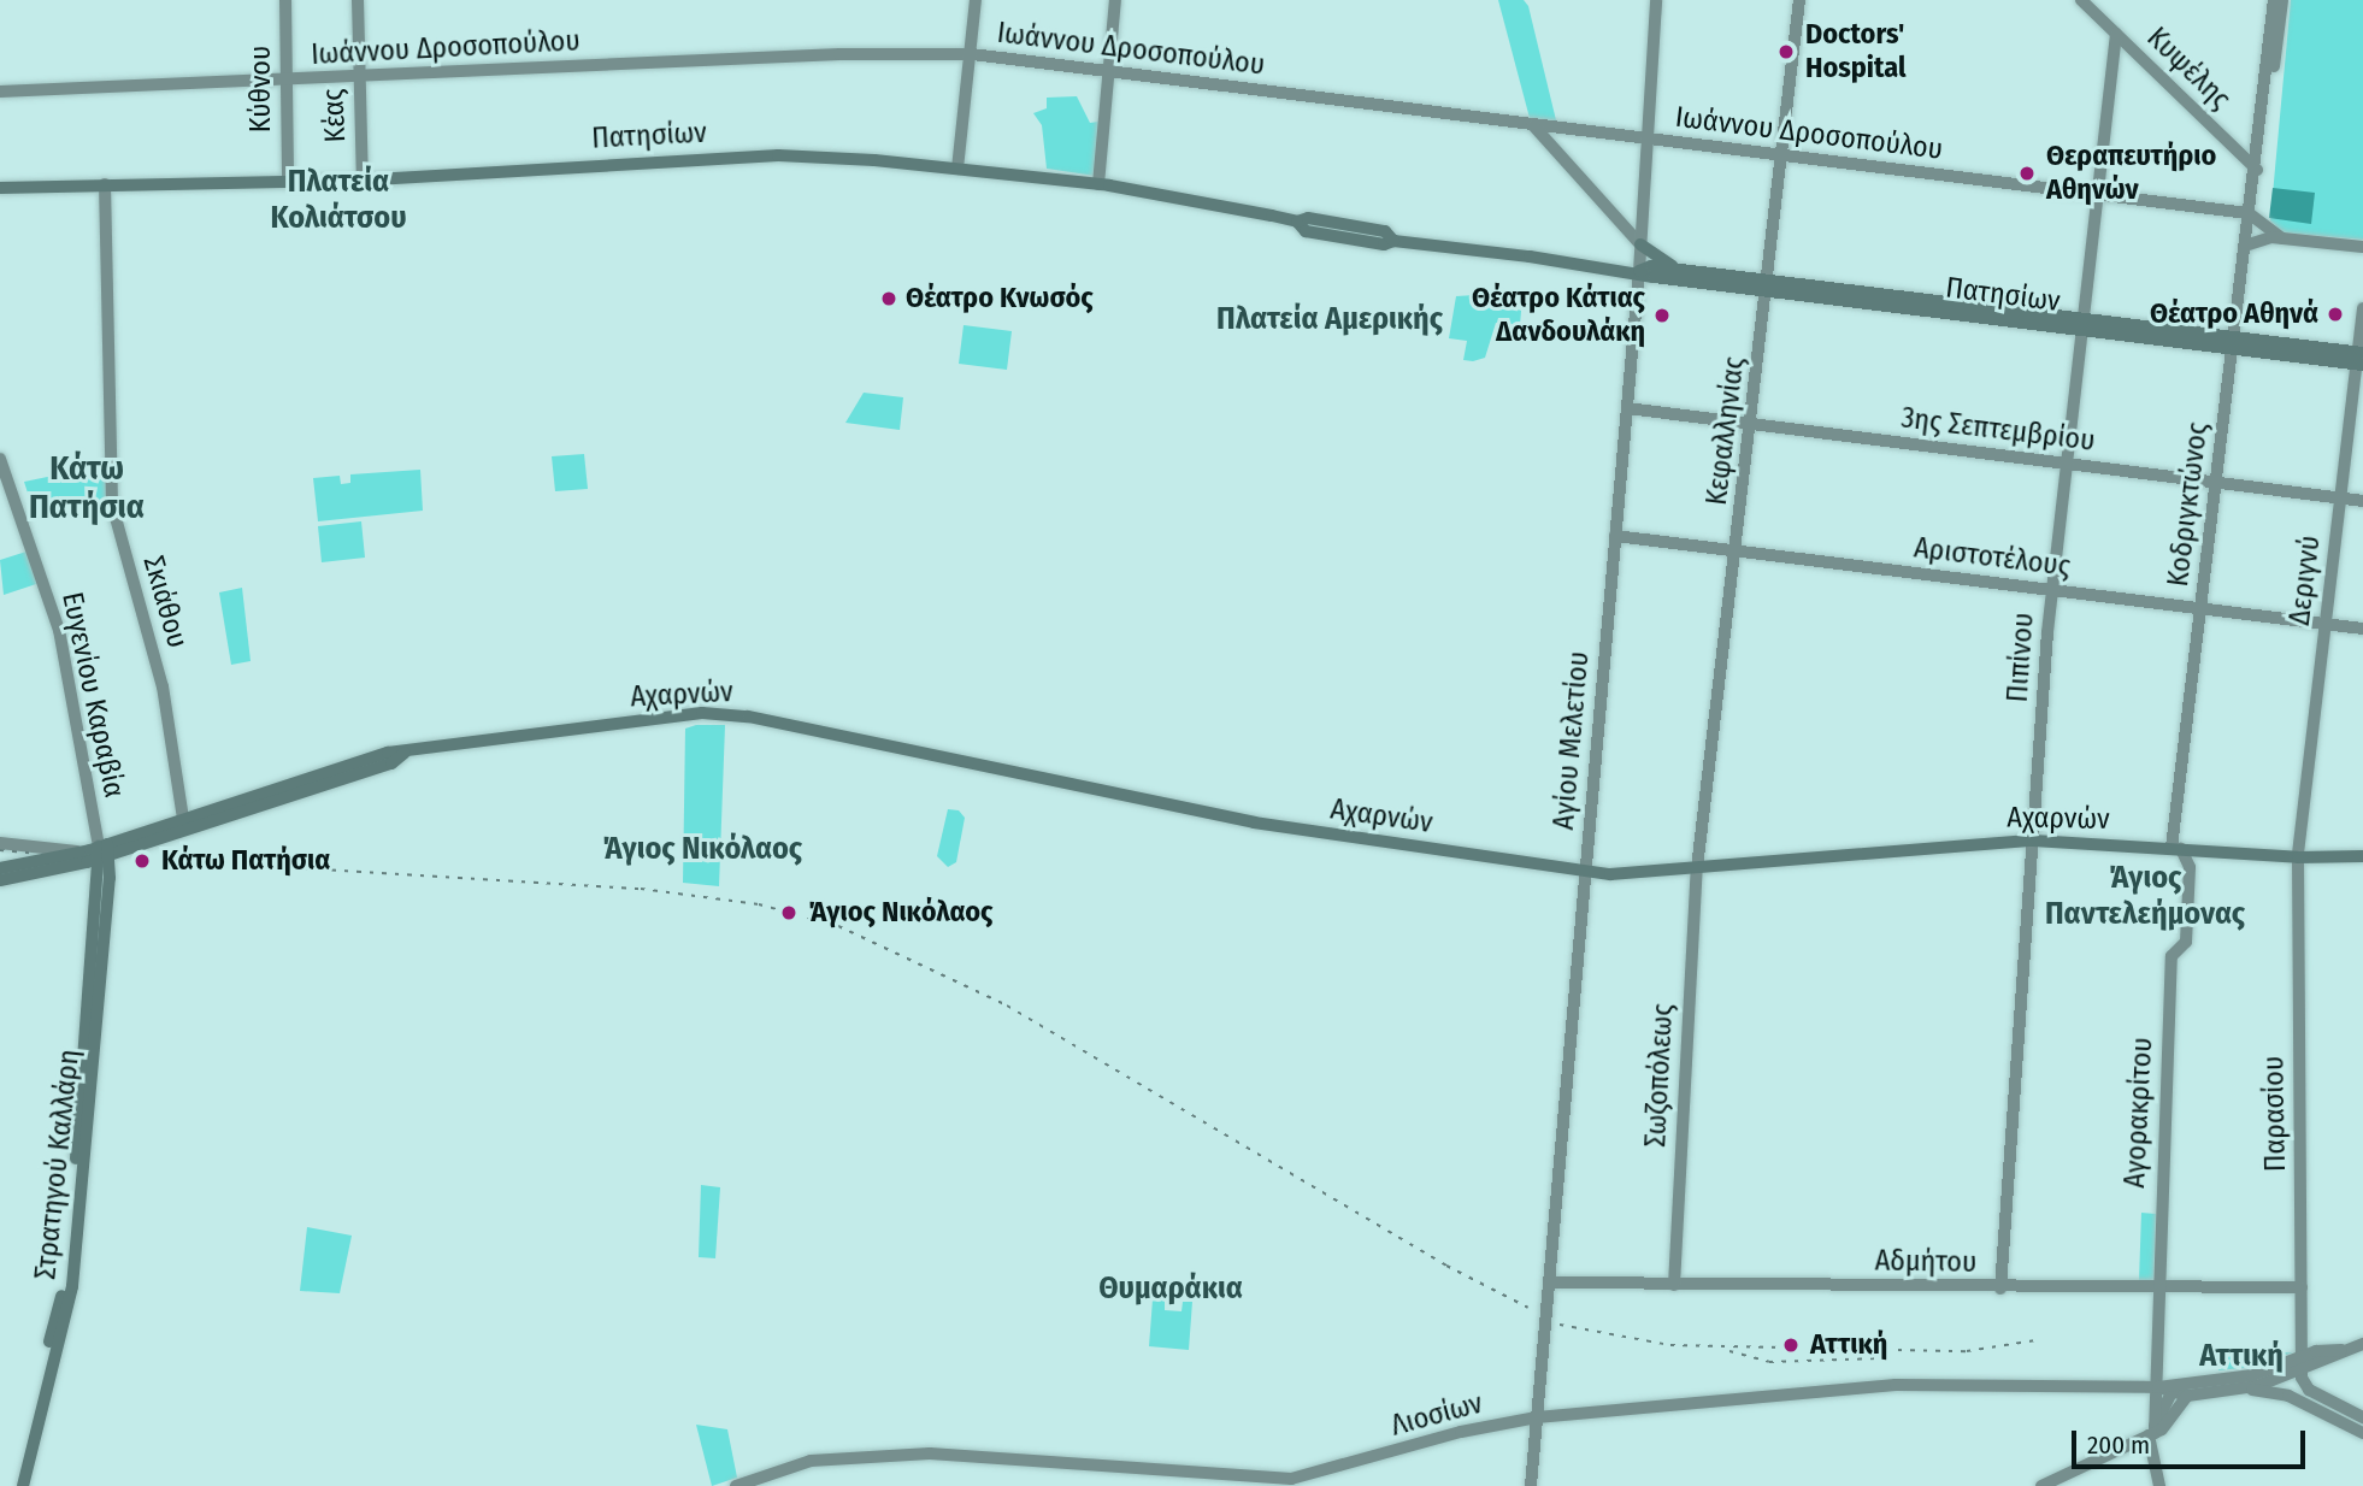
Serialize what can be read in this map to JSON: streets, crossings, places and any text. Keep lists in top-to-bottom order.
{
  "streets": {
    "main road": ["Πατησίων", "Αχαρνών", "Στρατηγού Καλλάρη"],
    "street": [
      "Ιωάννου Δροσοπούλου",
      "Κυψέλης",
      "Κύθνου",
      "Κέας",
      "3ης Σεπτεμβρίου",
      "Κεφαλληνίας",
      "Κοδριγκτώνος",
      "Αριστοτέλους",
      "Δεριγνύ",
      "Σκιάθου",
      "Πιπίνου",
      "Ευγενίου Καραβία",
      "Αγίου Μελετίου",
      "Σωζοπόλεως",
      "Αγορακρίτου",
      "Παρασίου",
      "Αδμήτου",
      "Λιοσίων"
    ]
  },
  "crossings": [
    ["Ιωάννου Δροσοπούλου", "Κύθνου"],
    ["Ιωάννου Δροσοπούλου", "Κέας"],
    ["Ιωάννου Δροσοπούλου", "Κεφαλληνίας"],
    ["Ιωάννου Δροσοπούλου", "Κοδριγκτώνος"],
    ["Ιωάννου Δροσοπούλου", "Πιπίνου"],
    ["Ιωάννου Δροσοπούλου", "Αγίου Μελετίου"],
    ["Κυψέλης", "Κοδριγκτώνος"],
    ["Κυψέλης", "Πιπίνου"],
    ["Κύθνου", "Πατησίων"],
    ["Κέας", "Πατησίων"],
    ["Πατησίων", "Κεφαλληνίας"],
    ["Πατησίων", "Κοδριγκτώνος"],
    ["Πατησίων", "Δεριγνύ"],
    ["Πατησίων", "Σκιάθου"],
    ["Πατησίων", "Πιπίνου"],
    ["Πατησίων", "Αγίου Μελετίου"],
    ["3ης Σεπτεμβρίου", "Κεφαλληνίας"],
    ["3ης Σεπτεμβρίου", "Κοδριγκτώνος"],
    ["3ης Σεπτεμβρίου", "Δεριγνύ"],
    ["3ης Σεπτεμβρίου", "Πιπίνου"],
    ["3ης Σεπτεμβρίου", "Αγίου Μελετίου"],
    ["Κεφαλληνίας", "Αριστοτέλους"],
    ["Κεφαλληνίας", "Αχαρνών"],
    ["Κεφαλληνίας", "Σωζοπόλεως"],
    ["Κοδριγκτώνος", "Αριστοτέλους"],
    ["Κοδριγκτώνος", "Αχαρνών"],
    ["Κοδριγκτώνος", "Αγορακρίτου"],
    ["Αριστοτέλους", "Δεριγνύ"],
    ["Αριστοτέλους", "Πιπίνου"],
    ["Αριστοτέλους", "Αγίου Μελετίου"],
    ["Δεριγνύ", "Αχαρνών"],
    ["Δεριγνύ", "Παρασίου"],
    ["Σκιάθου", "Αχαρνών"],
    ["Πιπίνου", "Αχαρνών"],
    ["Πιπίνου", "Αδμήτου"],
    ["Ευγενίου Καραβία", "Αχαρνών"],
    ["Ευγενίου Καραβία", "Στρατηγού Καλλάρη"],
    ["Αχαρνών", "Αγίου Μελετίου"],
    ["Αχαρνών", "Σωζοπόλεως"],
    ["Αχαρνών", "Αγορακρίτου"],
    ["Αχαρνών", "Παρασίου"],
    ["Αχαρνών", "Στρατηγού Καλλάρη"],
    ["Αγίου Μελετίου", "Αδμήτου"],
    ["Αγίου Μελετίου", "Λιοσίων"],
    ["Σωζοπόλεως", "Αδμήτου"],
    ["Αγορακρίτου", "Αδμήτου"],
    ["Αγορακρίτου", "Λιοσίων"],
    ["Παρασίου", "Αδμήτου"],
    ["Παρασίου", "Λιοσίων"]
  ],
  "districts": [
    "Πλατεία Κολιάτσου",
    "Πλατεία Αμερικής",
    "Κάτω Πατήσια",
    "Άγιος Νικόλαος",
    "Άγιος Παντελεήμονας",
    "Θυμαράκια",
    "Αττική"
  ],
  "places": [
    "Doctors' Hospital",
    "Θεραπευτήριο Αθηνών",
    "Θέατρο Κνωσός",
    "Θέατρο Αθηνά",
    "Θέατρο Κάτιας Δανδουλάκη",
    "Κάτω Πατήσια",
    "Άγιος Νικόλαος",
    "Αττική"
  ],
  "scale_bar": "200 m"
}
